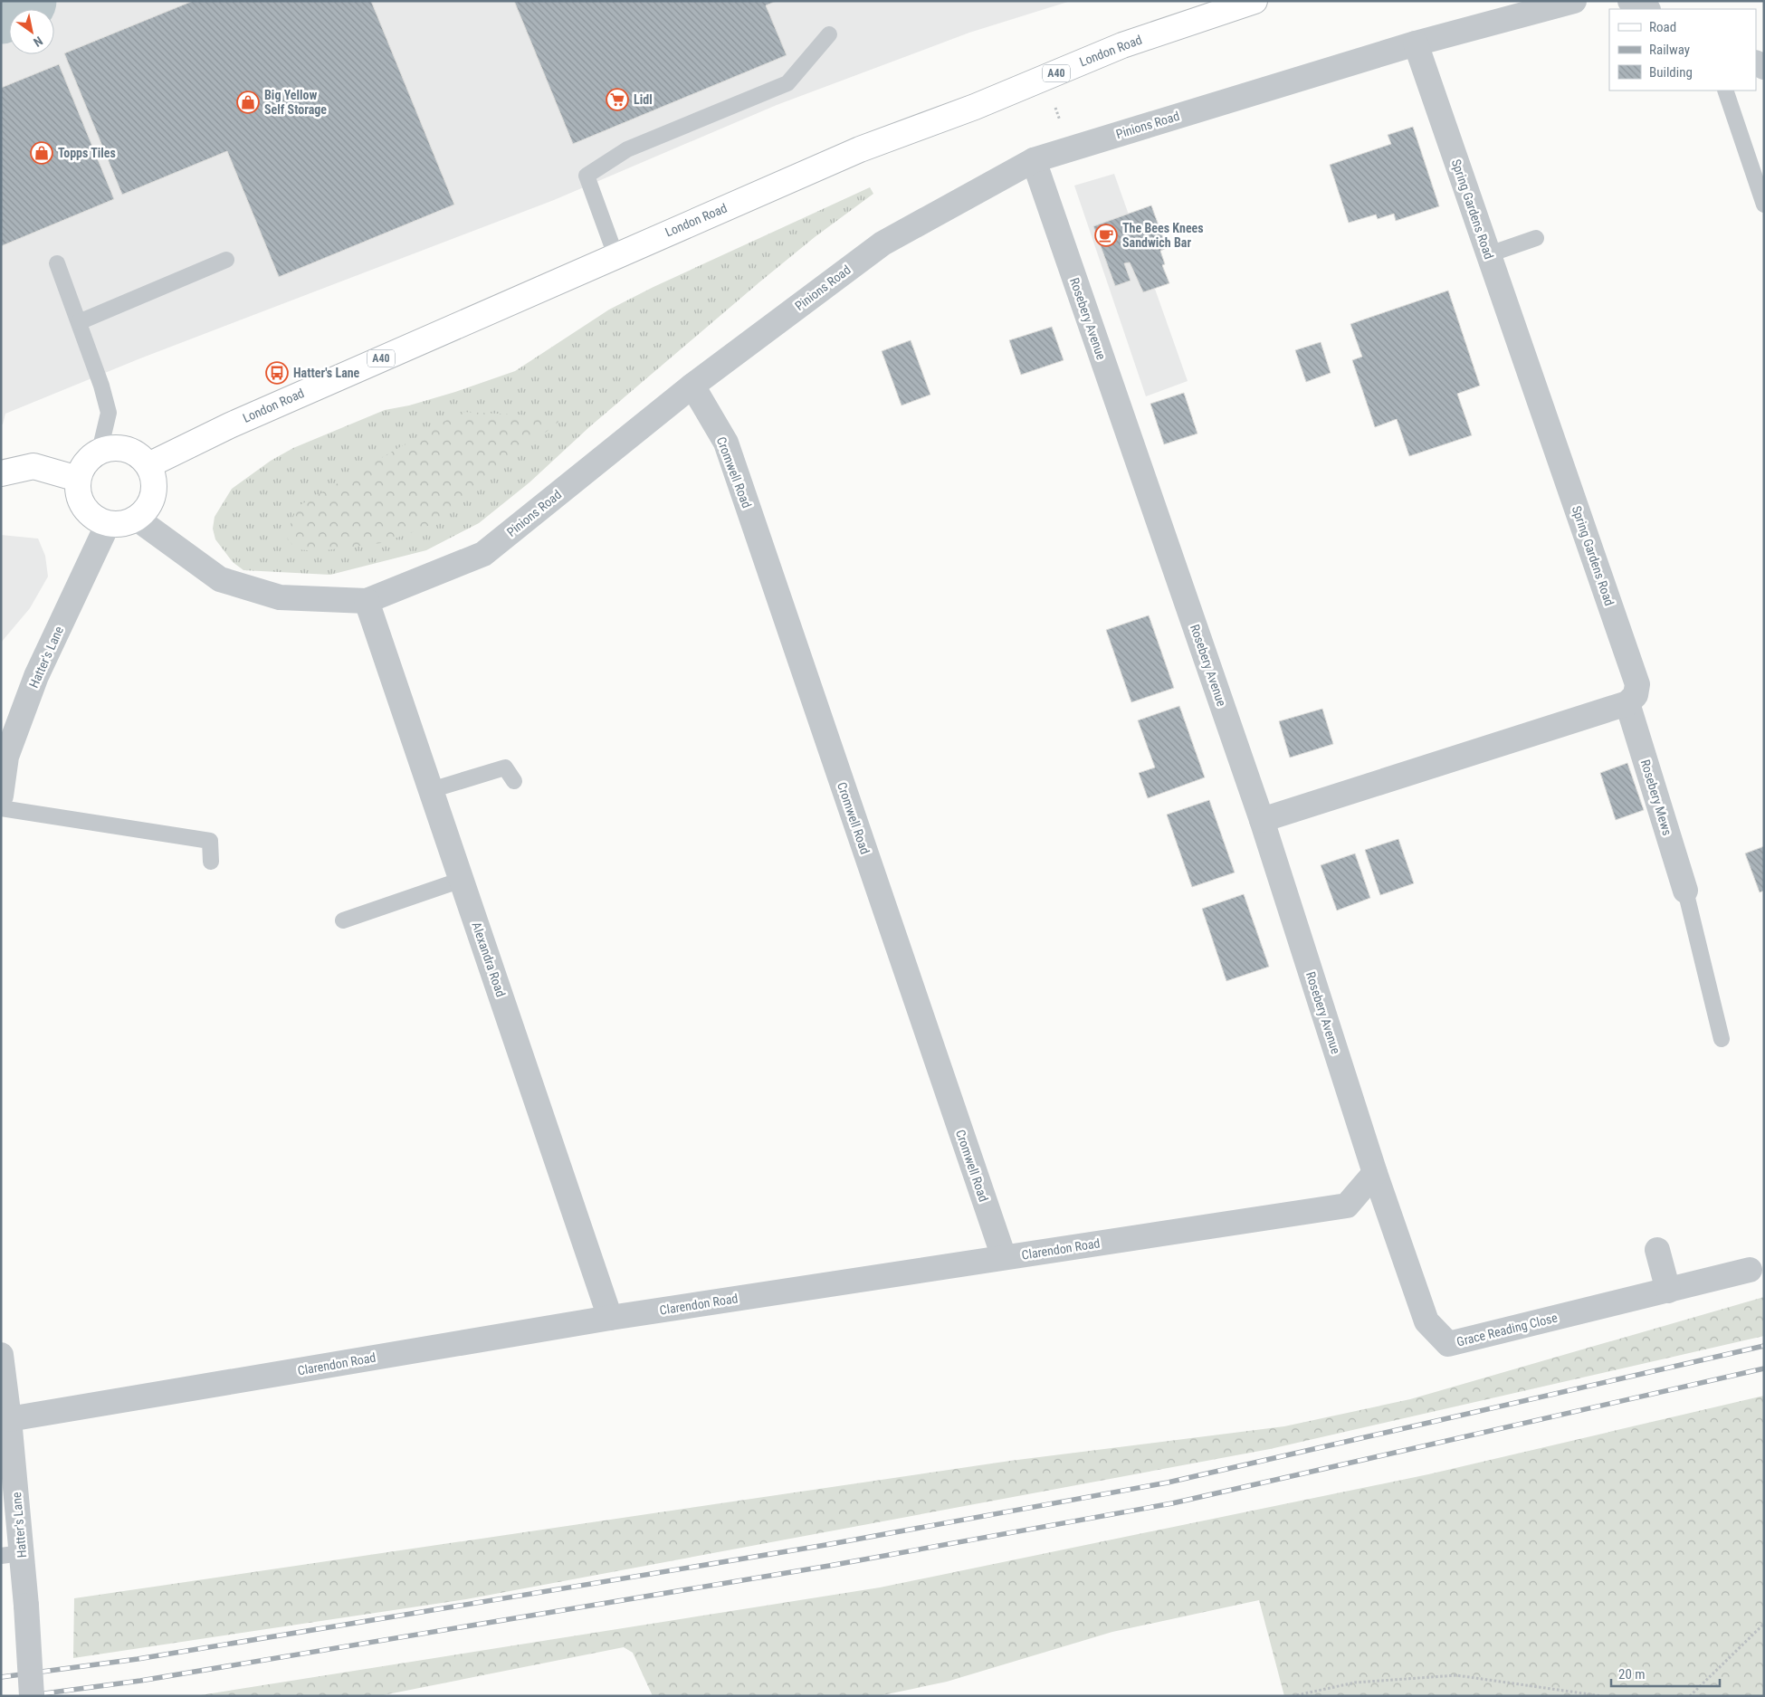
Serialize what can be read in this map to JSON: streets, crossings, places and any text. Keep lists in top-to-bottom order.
{
  "streets": {
    "main road": ["London Road", "A40"],
    "street": [
      "Pinions Road",
      "Spring Gardens Road",
      "Rosebery Avenue",
      "Cromwell Road",
      "Hatter's Lane",
      "Rosebery Mews",
      "Alexandra Road",
      "Clarendon Road",
      "Grace Reading Close"
    ]
  },
  "crossings": [
    ["London Road", "Pinions Road"],
    ["London Road", "Hatter's Lane"],
    ["Pinions Road", "Spring Gardens Road"],
    ["Pinions Road", "Rosebery Avenue"],
    ["Pinions Road", "Cromwell Road"],
    ["Pinions Road", "Hatter's Lane"],
    ["Pinions Road", "Alexandra Road"],
    ["Spring Gardens Road", "Rosebery Mews"],
    ["Rosebery Avenue", "Clarendon Road"],
    ["Rosebery Avenue", "Grace Reading Close"],
    ["Cromwell Road", "Clarendon Road"],
    ["Hatter's Lane", "Clarendon Road"],
    ["Alexandra Road", "Clarendon Road"],
    ["Clarendon Road", "Grace Reading Close"]
  ],
  "places": {
    "supermarket": ["Lidl"],
    "shop": ["Big Yellow Self Storage", "Topps Tiles"],
    "cafe": ["The Bees Knees Sandwich Bar"],
    "bus stop": ["Hatter's Lane"]
  },
  "legend": ["Road", "Railway", "Building"],
  "scale_bar": "20 m",
  "north": "bottom right"
}
